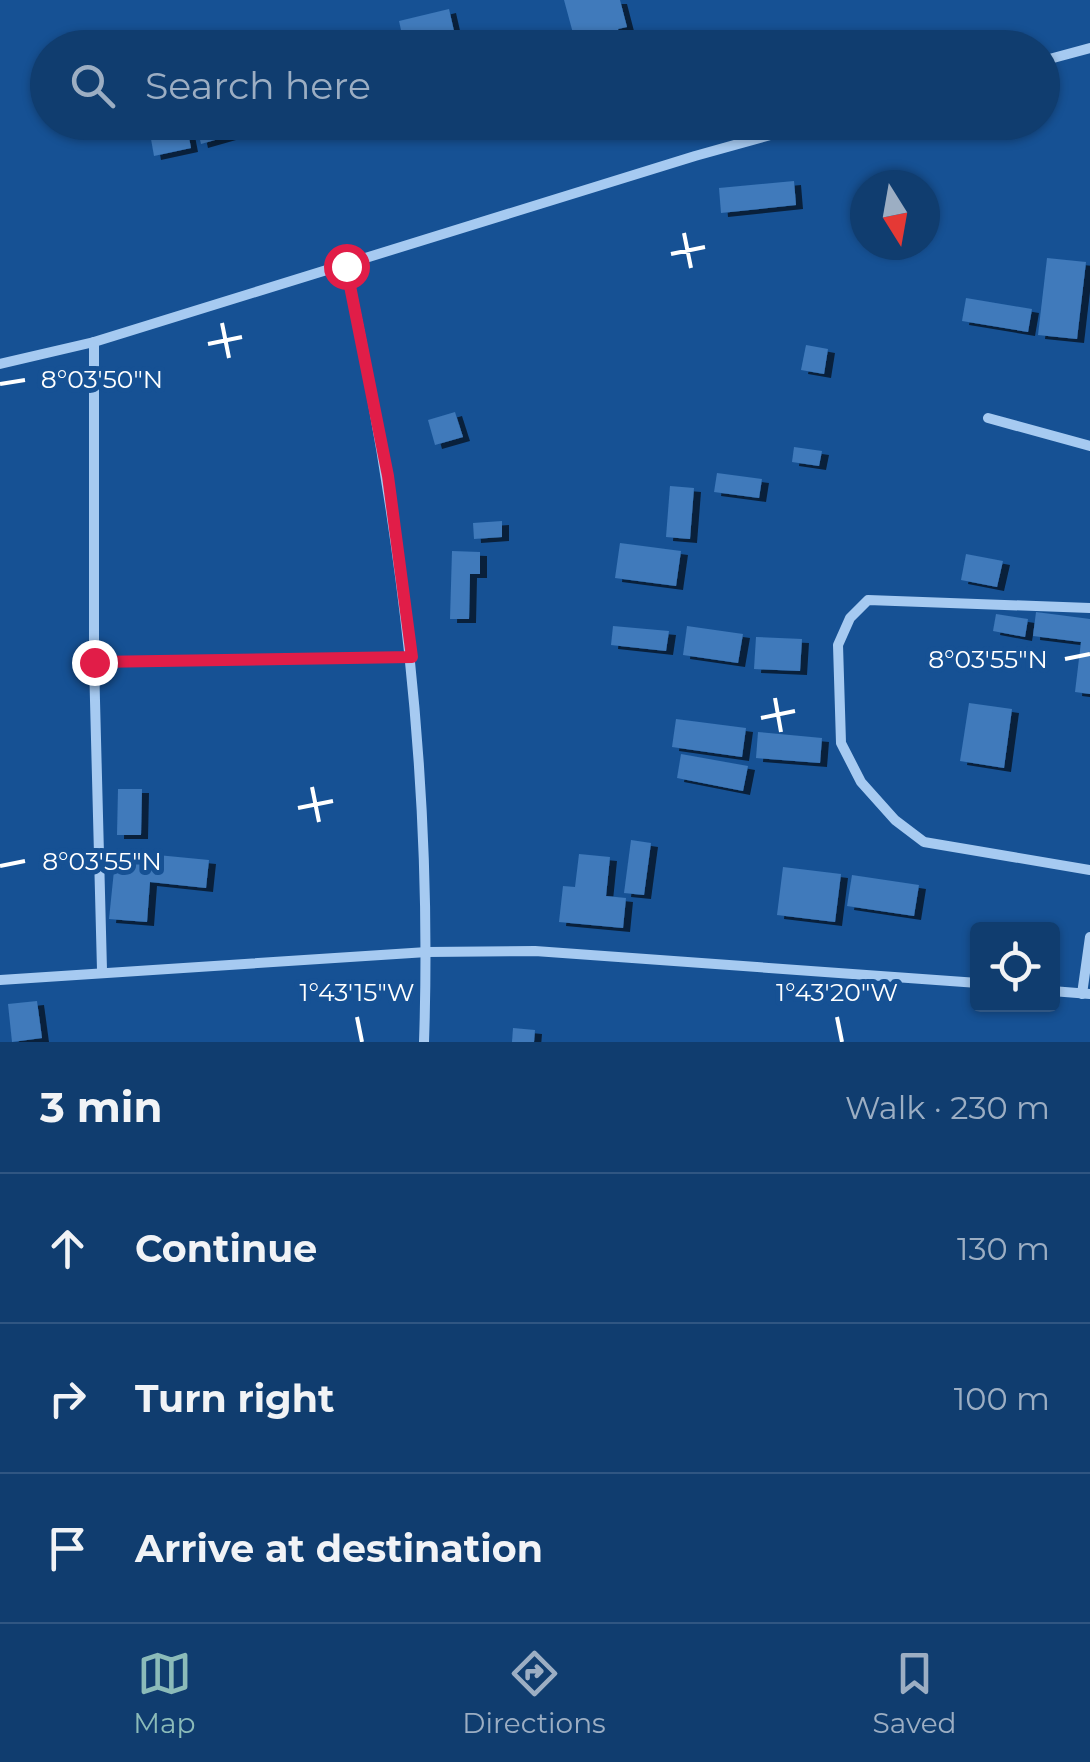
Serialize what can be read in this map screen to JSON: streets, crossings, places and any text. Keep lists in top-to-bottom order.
{
  "north": "bottom",
  "page": {
    "search": "Search here",
    "heading": ["3 min", "Walk · 230 m"],
    "list": [
      ["Continue", "130 m"],
      ["Turn right", "100 m"],
      "Arrive at destination"
    ],
    "nav": ["Map", "Directions", "Saved"]
  },
  "coordinates": [
    "8°03'50\"N",
    "8°03'55\"N",
    "1°43'15\"W",
    "1°43'20\"W"
  ]
}
